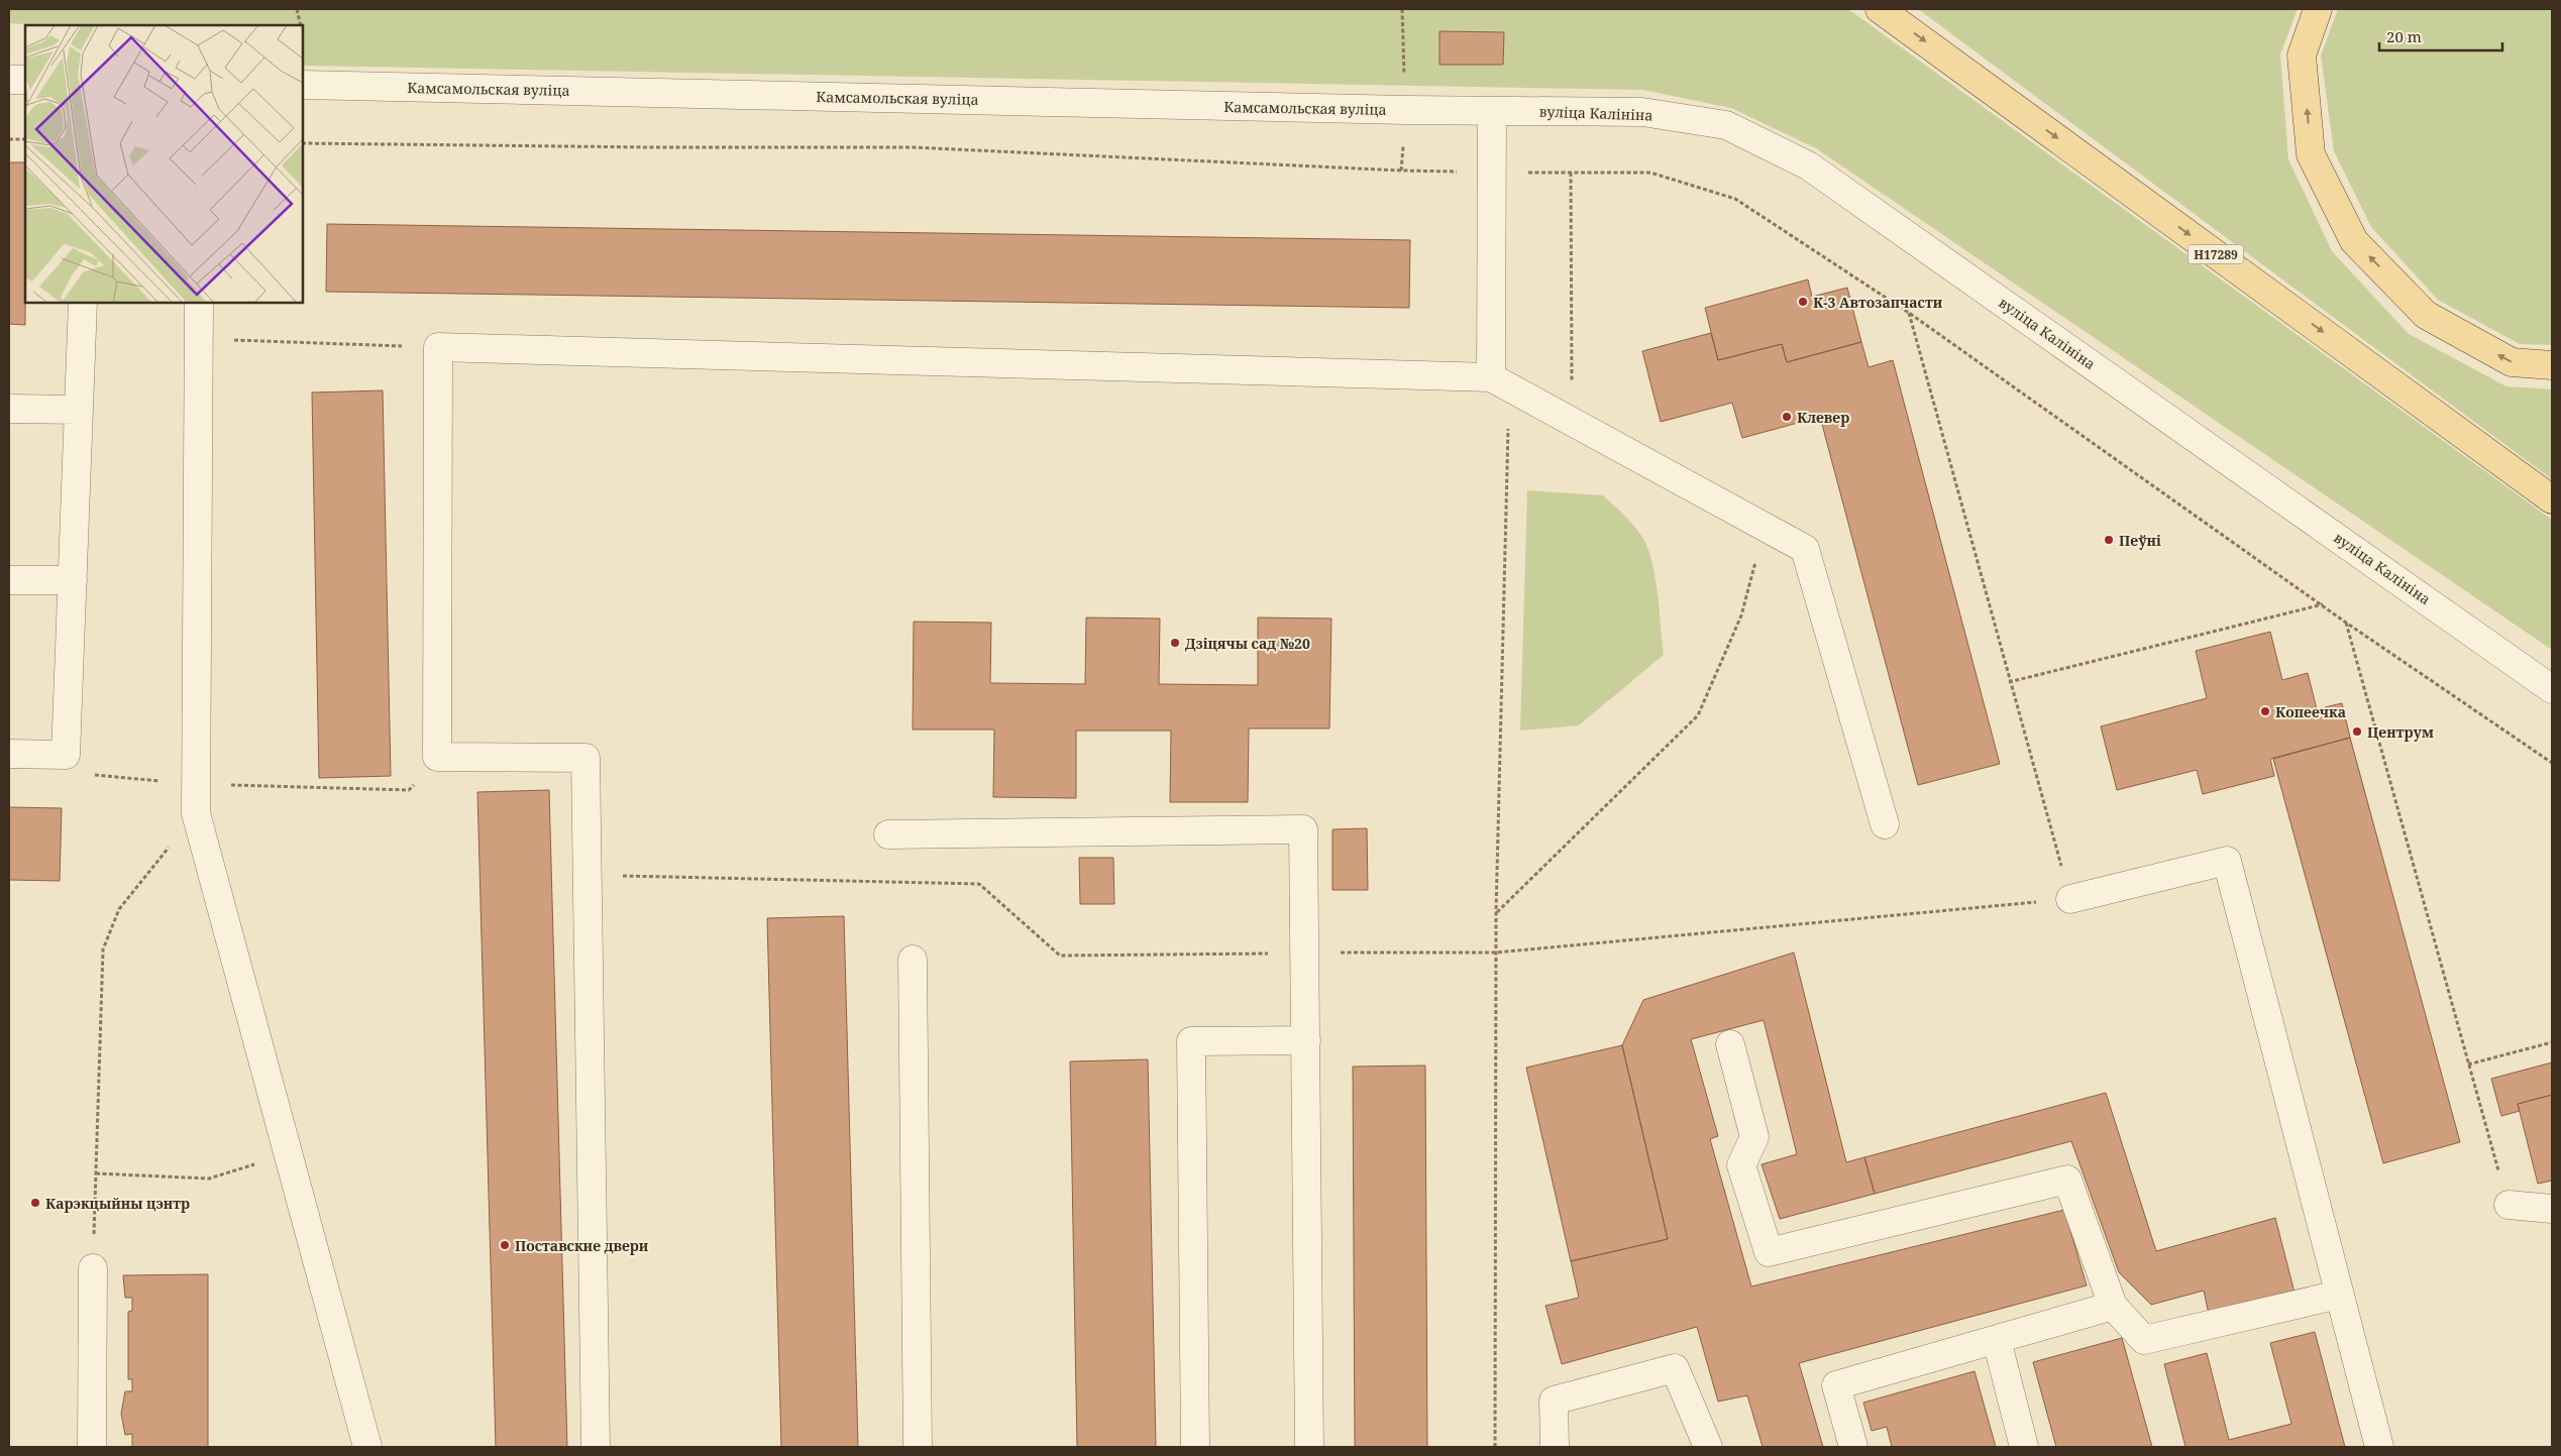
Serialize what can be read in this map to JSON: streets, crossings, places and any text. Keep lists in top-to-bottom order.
{
  "streets": {
    "main road": ["Н17289"],
    "street": ["Камсамольская вуліца", "вуліца Калініна"]
  },
  "crossings": [
    ["Камсамольская вуліца", "вуліца Калініна"]
  ],
  "places": [
    "К-3 Автозапчасти",
    "Клевер",
    "Пеўні",
    "Дзіцячы сад №20",
    "Копеечка",
    "Центрум",
    "Карэкцыйны цэнтр",
    "Поставские двери"
  ],
  "scale_bar": "20 m"
}
